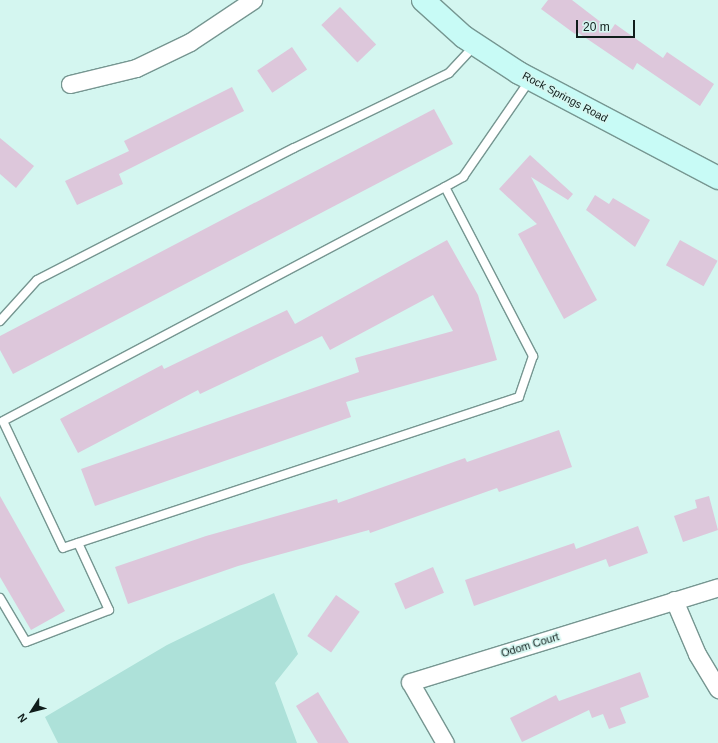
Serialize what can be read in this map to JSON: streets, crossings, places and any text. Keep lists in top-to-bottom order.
{
  "streets": {
    "street": ["Rock Springs Road", "Odom Court"]
  },
  "scale_bar": "20 m",
  "north": "bottom left"
}
